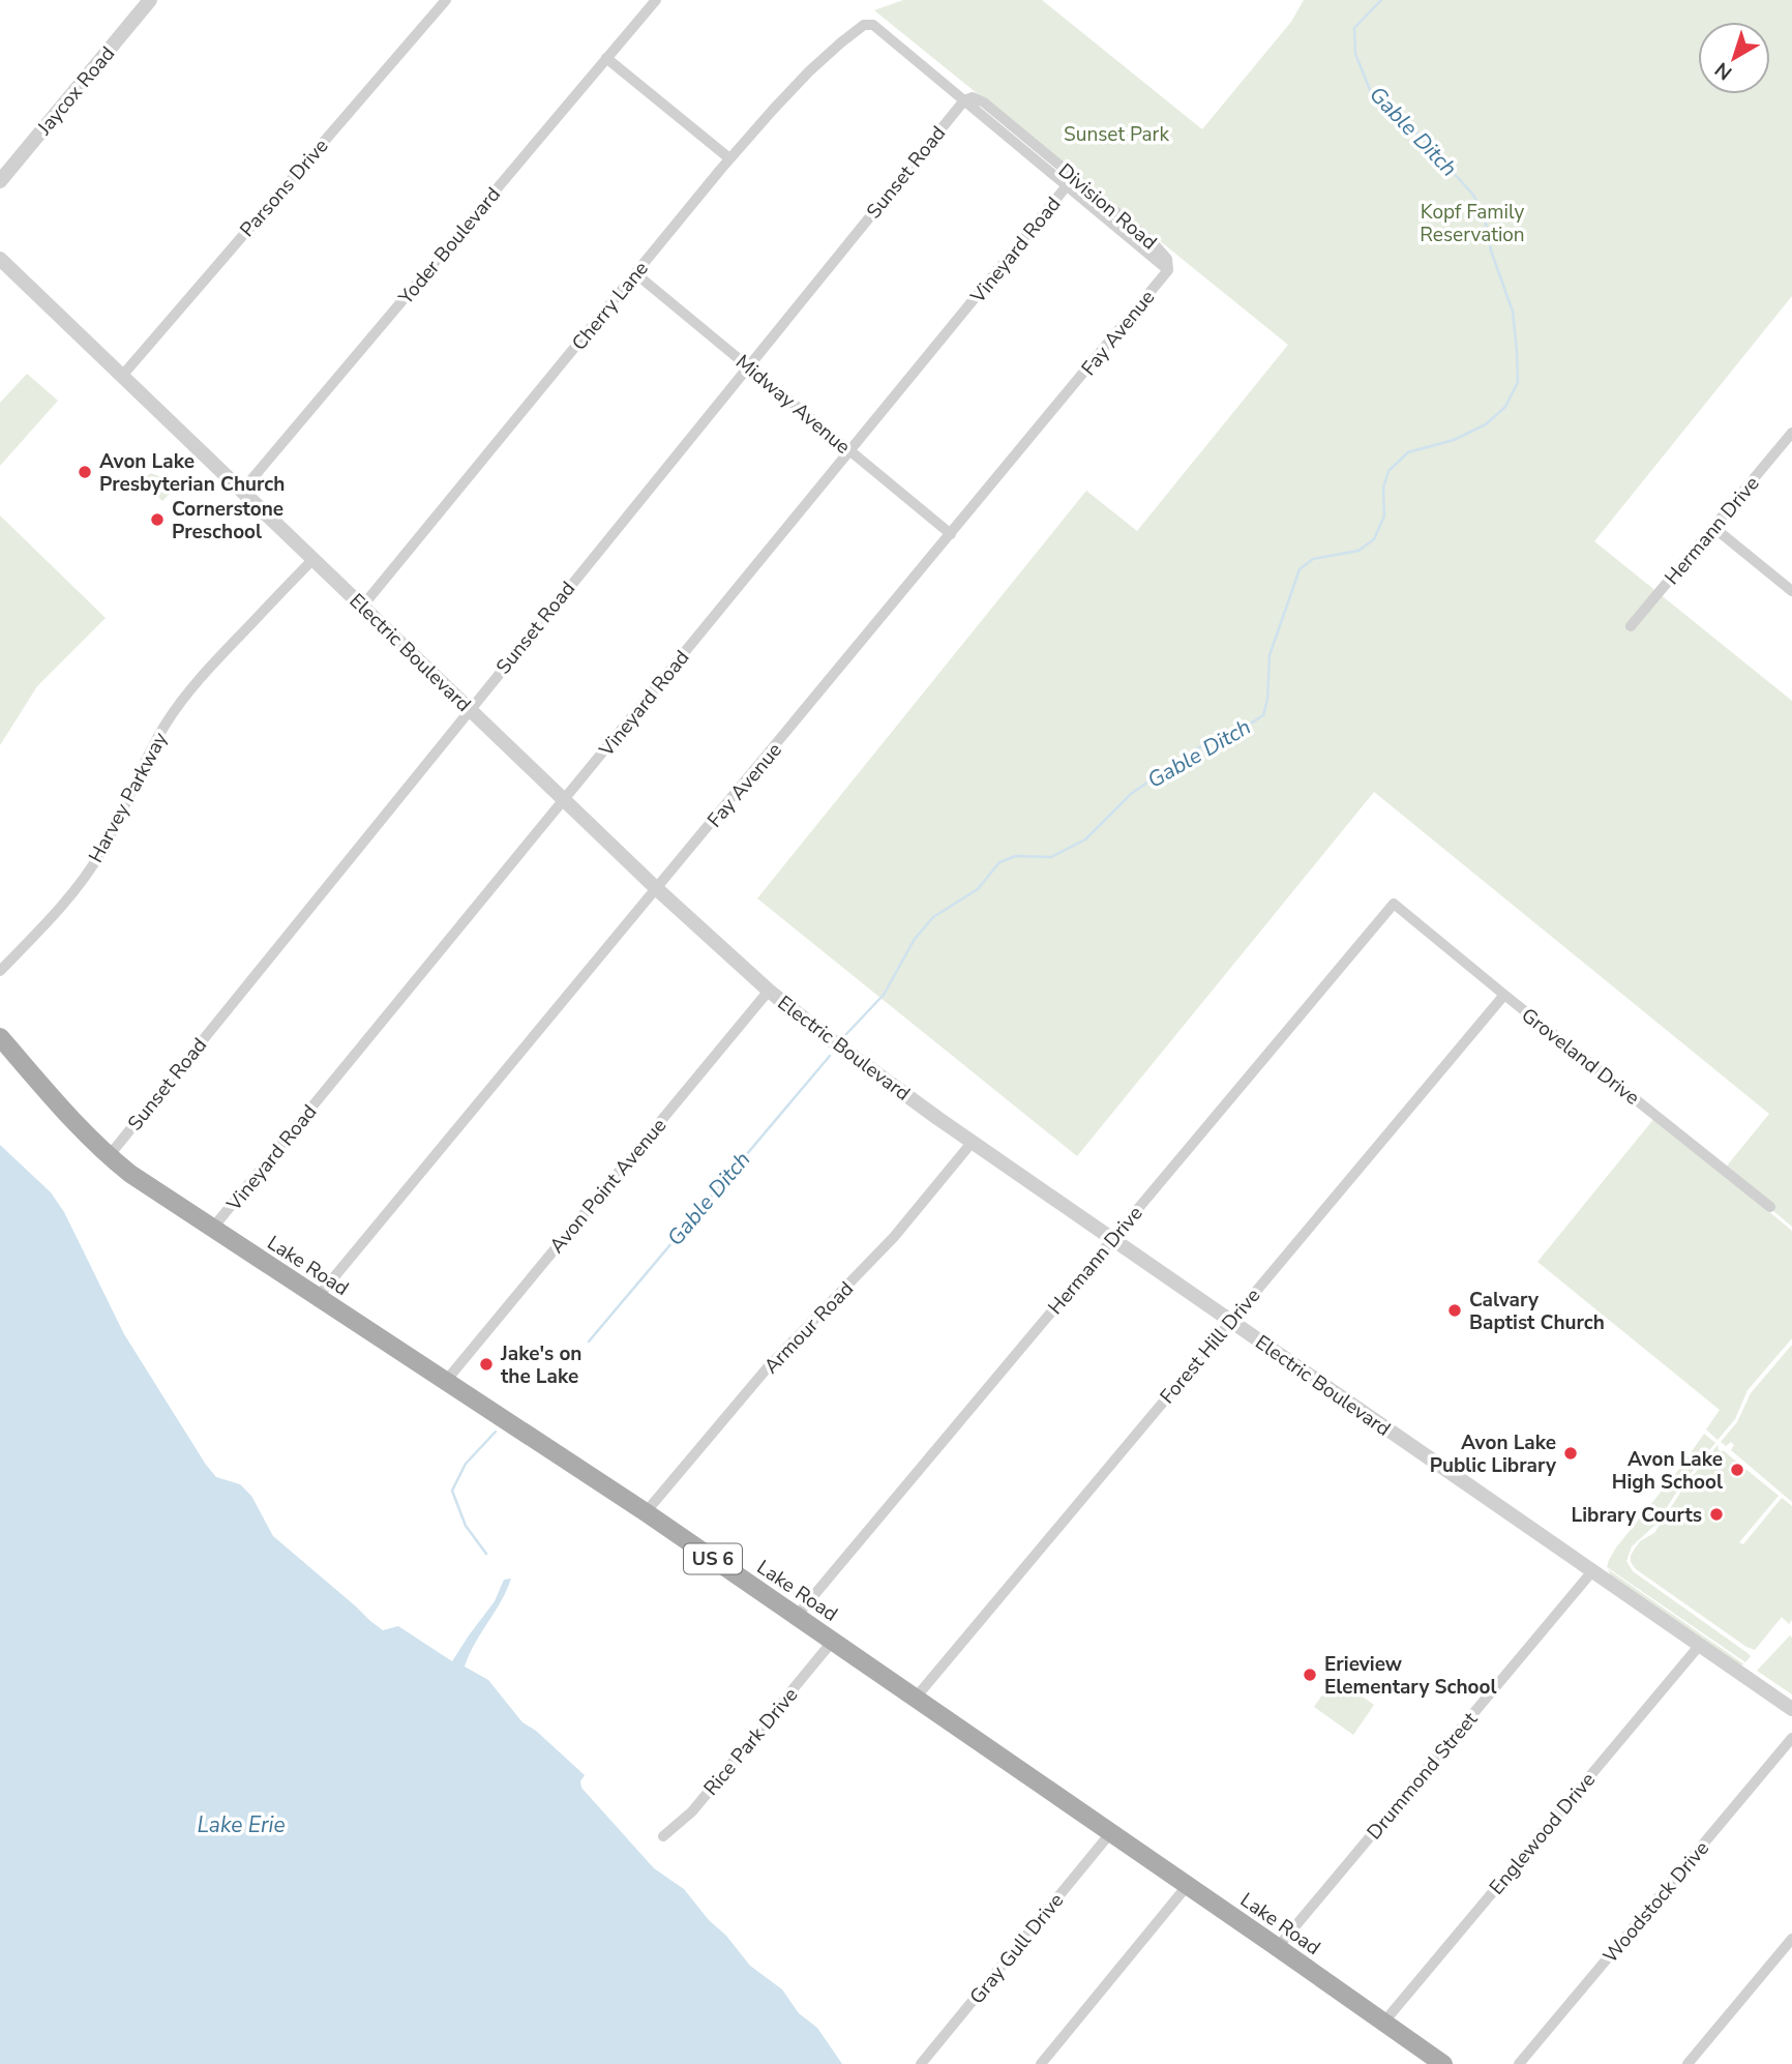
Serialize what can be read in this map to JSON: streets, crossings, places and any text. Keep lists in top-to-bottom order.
{
  "streets": {
    "main road": ["Lake Road", "US 6"],
    "street": [
      "Jaycox Road",
      "Sunset Road",
      "Parsons Drive",
      "Division Road",
      "Yoder Boulevard",
      "Vineyard Road",
      "Cherry Lane",
      "Fay Avenue",
      "Midway Avenue",
      "Hermann Drive",
      "Electric Boulevard",
      "Harvey Parkway",
      "Groveland Drive",
      "Avon Point Avenue",
      "Armour Road",
      "Forest Hill Drive",
      "Rice Park Drive",
      "Drummond Street",
      "Englewood Drive",
      "Woodstock Drive",
      "Gray Gull Drive"
    ]
  },
  "crossings": [
    ["Sunset Road", "Division Road"],
    ["Sunset Road", "Midway Avenue"],
    ["Sunset Road", "Electric Boulevard"],
    ["Sunset Road", "Lake Road"],
    ["Parsons Drive", "Electric Boulevard"],
    ["Division Road", "Vineyard Road"],
    ["Division Road", "Cherry Lane"],
    ["Division Road", "Fay Avenue"],
    ["Yoder Boulevard", "Electric Boulevard"],
    ["Vineyard Road", "Midway Avenue"],
    ["Vineyard Road", "Electric Boulevard"],
    ["Vineyard Road", "Lake Road"],
    ["Cherry Lane", "Midway Avenue"],
    ["Cherry Lane", "Electric Boulevard"],
    ["Fay Avenue", "Midway Avenue"],
    ["Fay Avenue", "Electric Boulevard"],
    ["Fay Avenue", "Lake Road"],
    ["Hermann Drive", "Electric Boulevard"],
    ["Hermann Drive", "Groveland Drive"],
    ["Hermann Drive", "Lake Road"],
    ["Electric Boulevard", "Harvey Parkway"],
    ["Electric Boulevard", "Avon Point Avenue"],
    ["Electric Boulevard", "Armour Road"],
    ["Electric Boulevard", "Forest Hill Drive"],
    ["Electric Boulevard", "Drummond Street"],
    ["Electric Boulevard", "Englewood Drive"],
    ["Groveland Drive", "Forest Hill Drive"],
    ["Avon Point Avenue", "Lake Road"],
    ["Lake Road", "Armour Road"],
    ["Lake Road", "Forest Hill Drive"],
    ["Lake Road", "Rice Park Drive"],
    ["Lake Road", "Drummond Street"],
    ["Lake Road", "Englewood Drive"],
    ["Lake Road", "Gray Gull Drive"]
  ],
  "water": ["Gable Ditch", "Lake Erie"],
  "parks": ["Sunset Park", "Kopf Family Reservation"],
  "places": [
    "Avon Lake Presbyterian Church",
    "Cornerstone Preschool",
    "Calvary Baptist Church",
    "Jake's on the Lake",
    "Avon Lake Public Library",
    "Avon Lake High School",
    "Library Courts",
    "Erieview Elementary School"
  ],
  "north": "bottom left"
}
